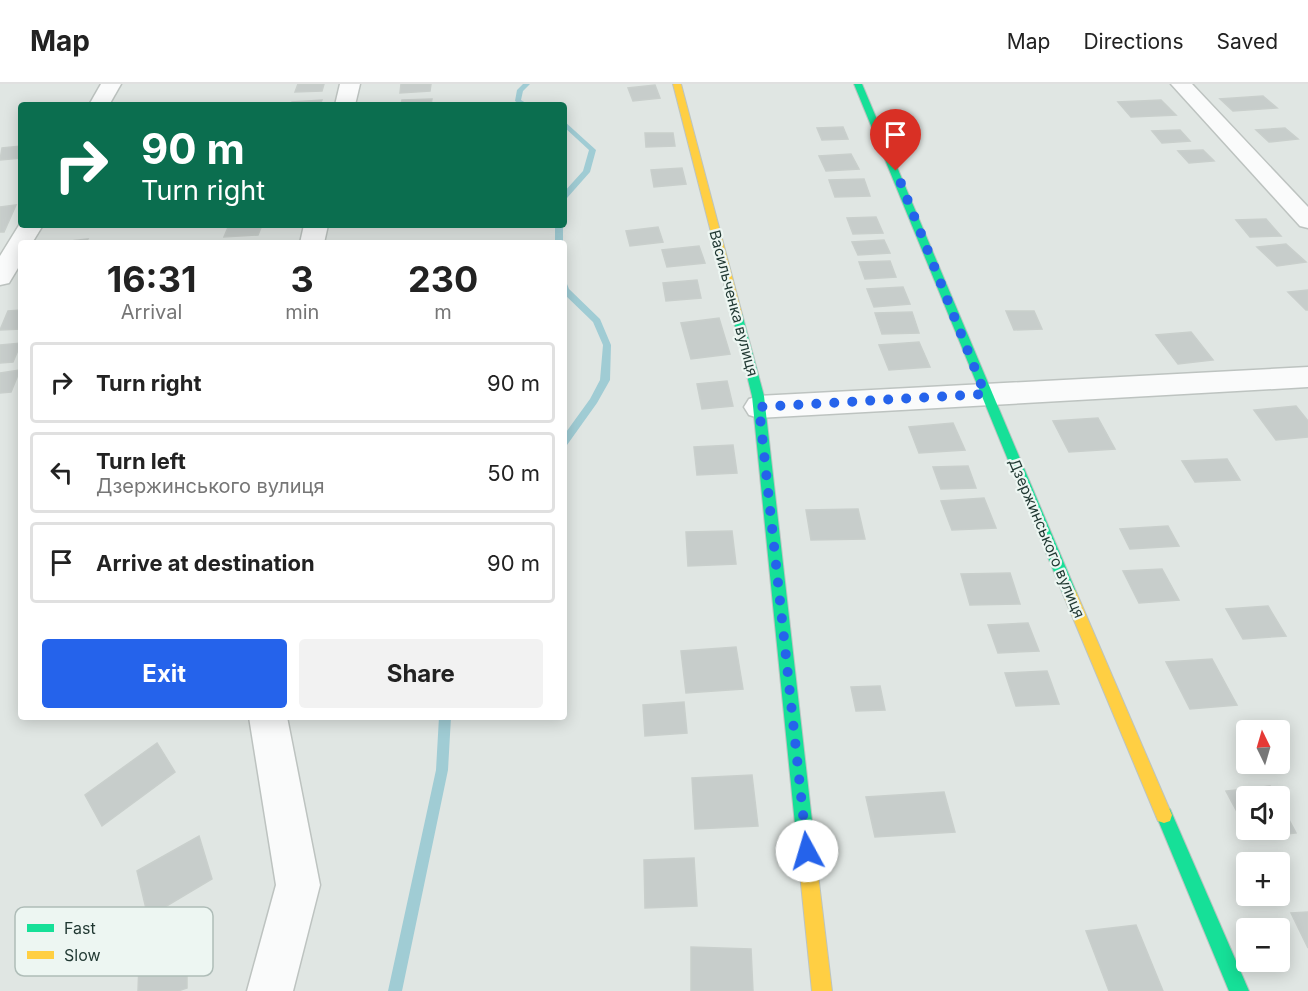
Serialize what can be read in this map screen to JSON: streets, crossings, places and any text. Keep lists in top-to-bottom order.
{
  "streets": {
    "street": ["Васильченка вулиця", "Дзержинського вулиця"]
  },
  "legend": ["Fast", "Slow"],
  "north": "top",
  "page": {
    "header": "Map",
    "nav": ["Map", "Directions", "Saved"],
    "turn": ["90 m", "Turn right"],
    "eta": [
      "16:31",
      "Arrival",
      "3",
      "min",
      "230",
      "m"
    ],
    "list": [
      {
        "name": "Turn right",
        "value": "90 m"
      },
      {
        "name": "Turn left",
        "note": "Дзержинського вулиця",
        "value": "50 m"
      },
      {
        "name": "Arrive at destination",
        "value": "90 m"
      }
    ],
    "buttons": ["Exit", "Share"],
    "map_buttons": ["+", "−"]
  }
}
